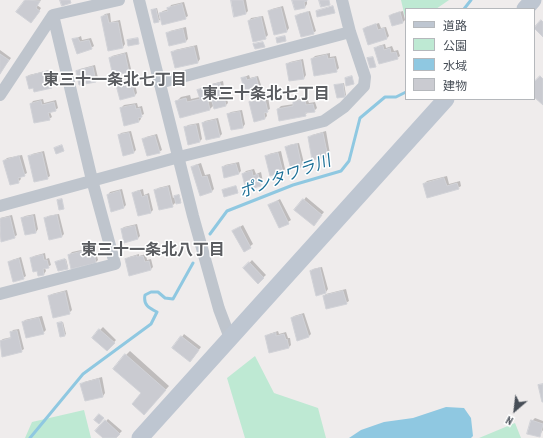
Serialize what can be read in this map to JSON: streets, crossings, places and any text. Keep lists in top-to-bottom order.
{
  "districts": ["東三十一条北七丁目", "東三十条北七丁目", "東三十一条北八丁目"],
  "water": ["ポンタワラ川"],
  "legend": [
    "道路",
    "公園",
    "水域",
    "建物"
  ],
  "north": "bottom left"
}
